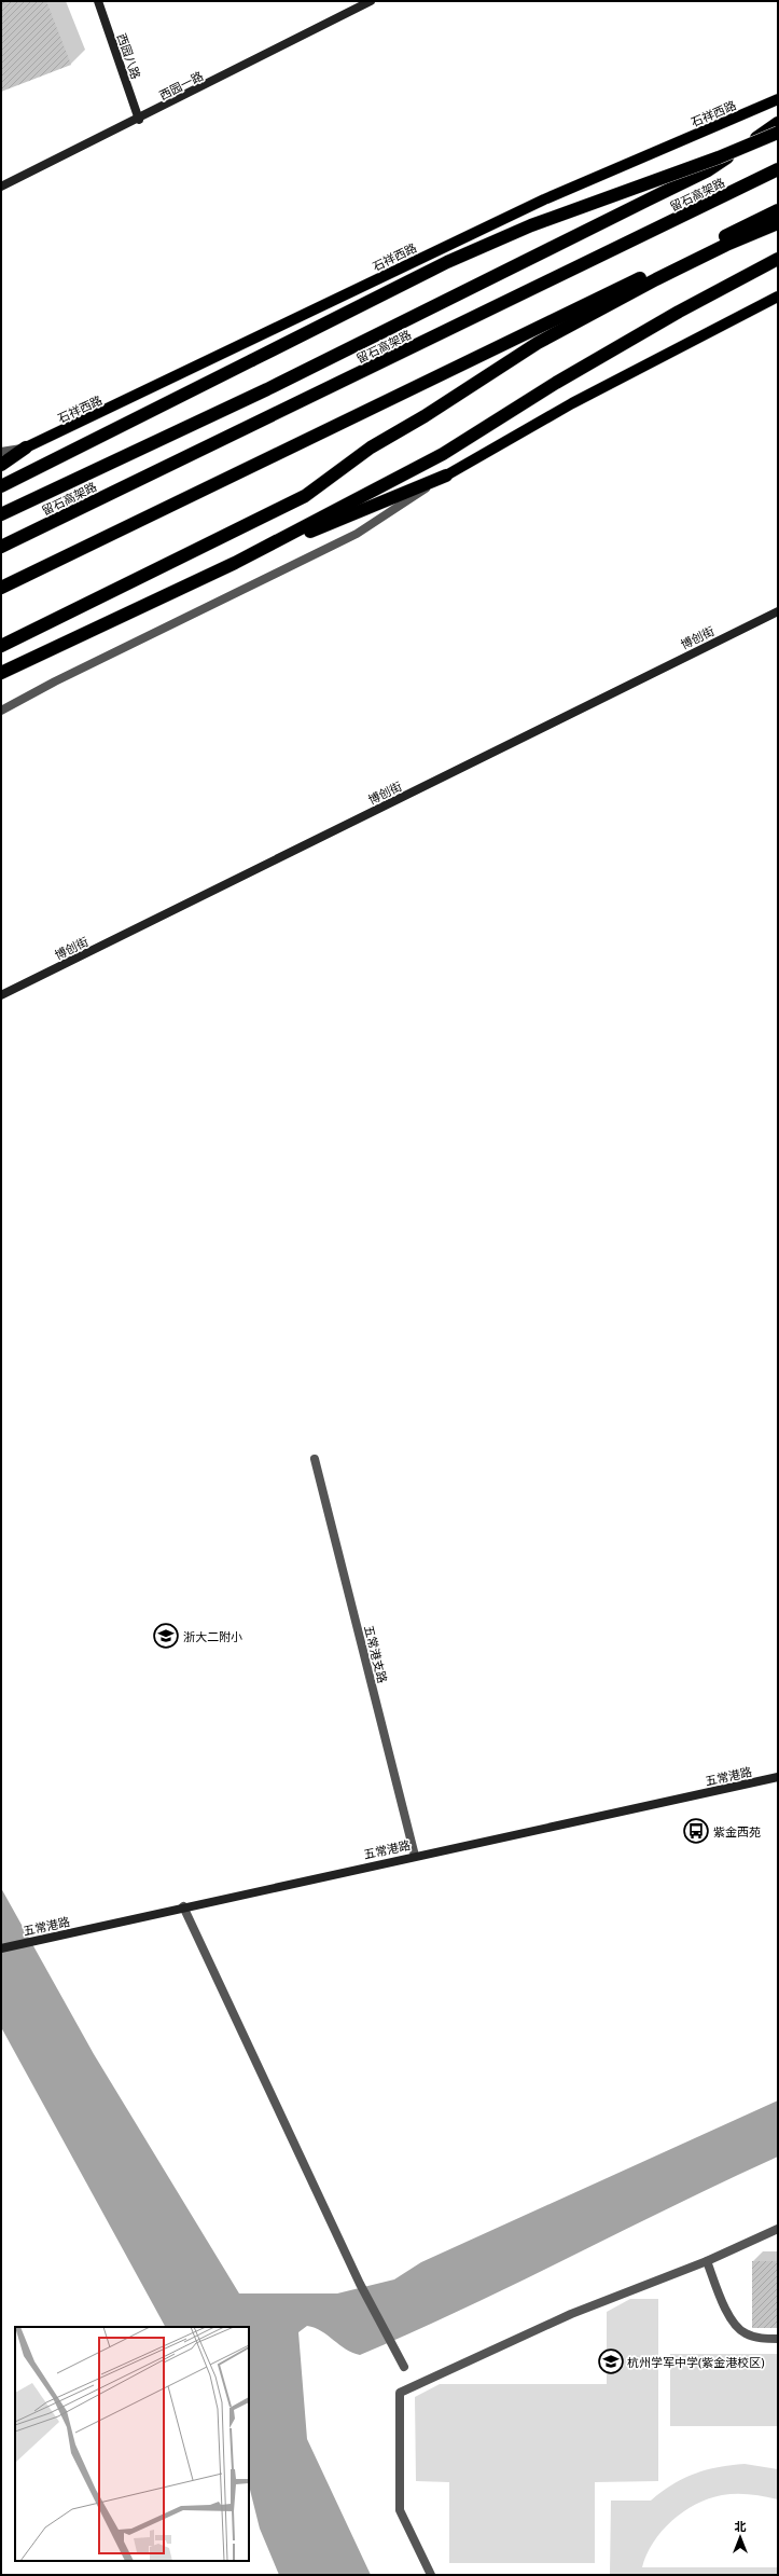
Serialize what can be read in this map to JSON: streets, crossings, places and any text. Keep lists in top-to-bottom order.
{
  "streets": {
    "highway": ["留石高架路"],
    "main road": ["石祥西路"],
    "street": [
      "西园八路",
      "西园一路",
      "博创街",
      "五常港支路",
      "五常港路"
    ]
  },
  "crossings": [
    ["西园八路", "西园一路"],
    ["五常港支路", "五常港路"]
  ],
  "places": {
    "school or university": ["浙大二附小", "杭州学军中学(紫金港校区)"],
    "bus stop": ["紫金西苑"]
  },
  "north": "top"
}
